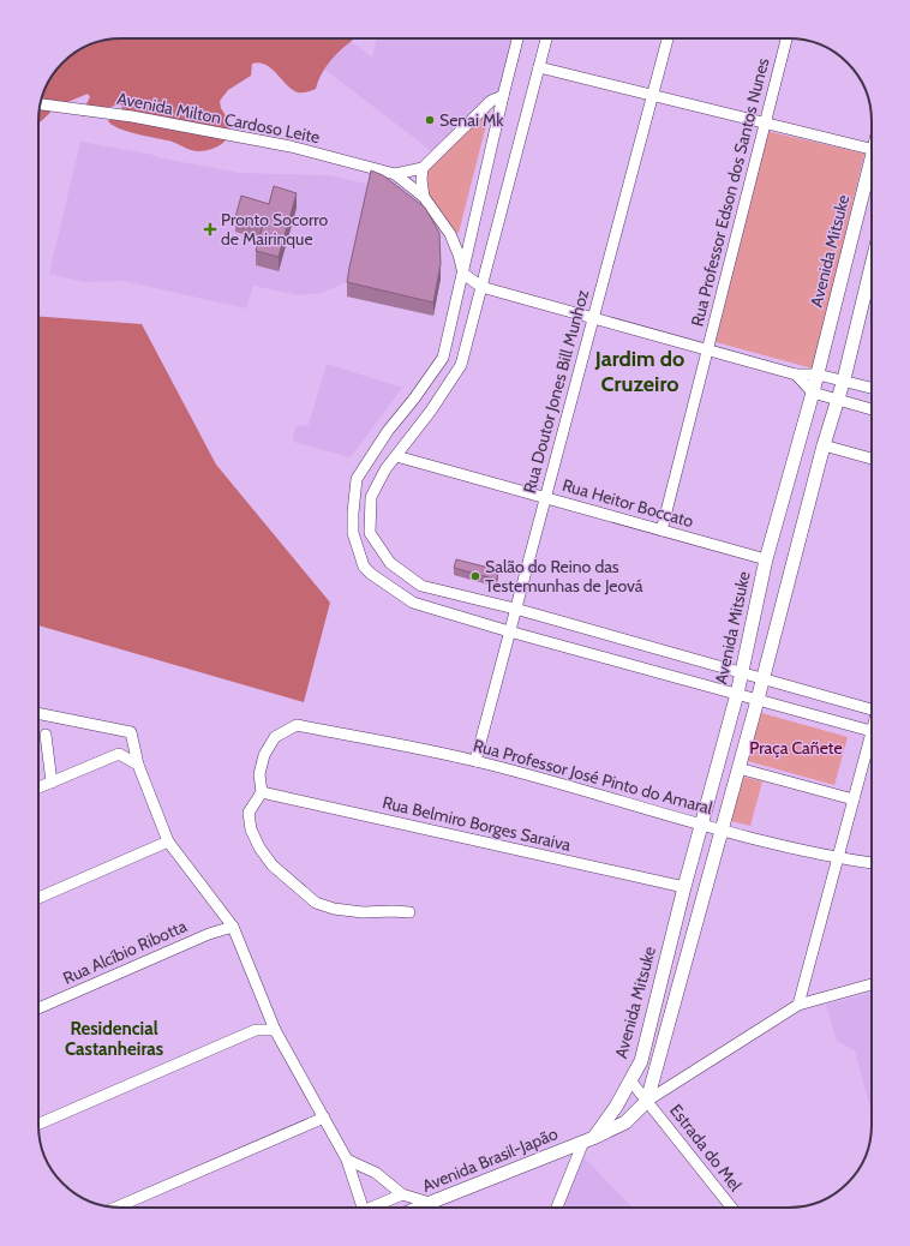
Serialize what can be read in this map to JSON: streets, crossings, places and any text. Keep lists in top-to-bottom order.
{
  "streets": {
    "main road": ["Avenida Mitsuke", "Avenida Brasil-Japão"],
    "street": [
      "Avenida Milton Cardoso Leite",
      "Rua Professor Edson dos Santos Nunes",
      "Rua Doutor Jones Bill Munhoz",
      "Rua Heitor Boccato",
      "Rua Professor José Pinto do Amaral",
      "Rua Belmiro Borges Saraiva",
      "Rua Alcíbio Ribotta",
      "Estrada do Mel"
    ]
  },
  "crossings": [
    ["Rua Professor Edson dos Santos Nunes", "Rua Heitor Boccato"],
    ["Avenida Mitsuke", "Rua Heitor Boccato"],
    ["Avenida Mitsuke", "Rua Professor José Pinto do Amaral"],
    ["Avenida Mitsuke", "Rua Belmiro Borges Saraiva"],
    ["Avenida Mitsuke", "Estrada do Mel"],
    ["Avenida Mitsuke", "Avenida Brasil-Japão"],
    ["Rua Doutor Jones Bill Munhoz", "Rua Heitor Boccato"],
    ["Rua Doutor Jones Bill Munhoz", "Rua Professor José Pinto do Amaral"],
    ["Rua Professor José Pinto do Amaral", "Rua Belmiro Borges Saraiva"]
  ],
  "districts": ["Jardim do Cruzeiro", "Residencial Castanheiras"],
  "parks": ["Praça Cañete"],
  "places": {
    "other": ["Senai Mk", "Salão do Reino das Testemunhas de Jeová"],
    "health": ["Pronto Socorro de Mairinque"]
  }
}
